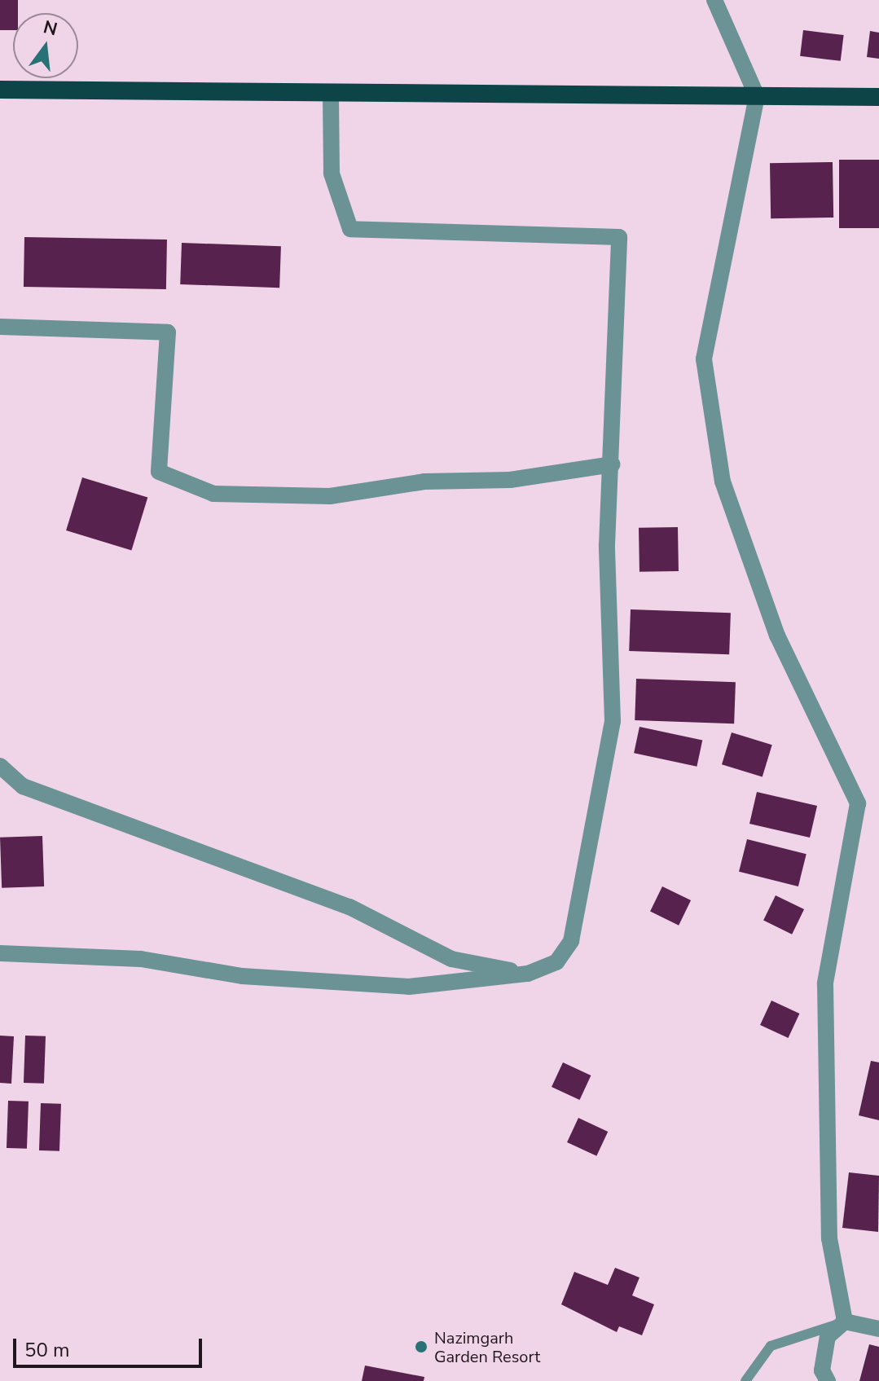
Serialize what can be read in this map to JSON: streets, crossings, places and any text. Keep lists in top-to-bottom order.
{
  "places": ["Nazimgarh Garden Resort"],
  "scale_bar": "50 m",
  "north": "top"
}
